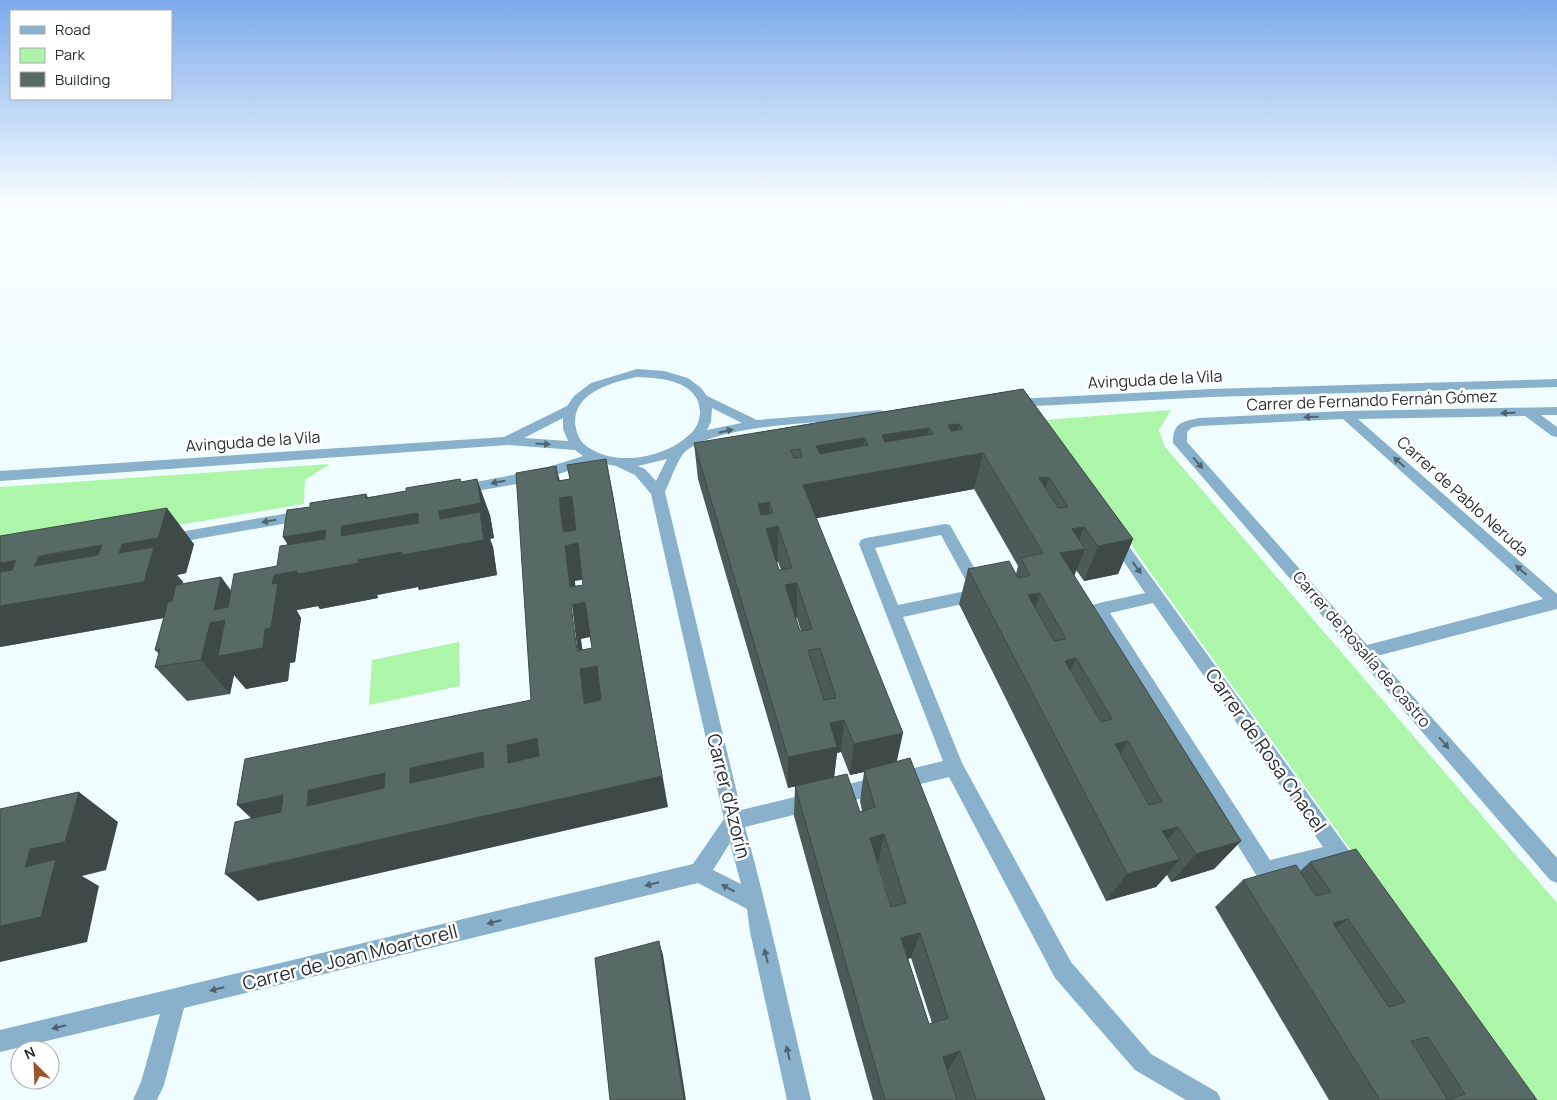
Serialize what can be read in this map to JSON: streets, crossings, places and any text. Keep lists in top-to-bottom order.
{
  "streets": {
    "street": [
      "Avinguda de la Vila",
      "Carrer de Fernando Fernán Gómez",
      "Carrer de Pablo Neruda",
      "Carrer de Rosalía de Castro",
      "Carrer de Rosa Chacel",
      "Carrer d'Azorín",
      "Carrer de Joan Moartorell"
    ]
  },
  "crossings": [
    ["Avinguda de la Vila", "Carrer d'Azorín"],
    ["Carrer de Fernando Fernán Gómez", "Carrer de Pablo Neruda"],
    ["Carrer de Fernando Fernán Gómez", "Carrer de Rosalía de Castro"]
  ],
  "one_way": [
    "Carrer de Fernando Fernán Gómez",
    "Carrer de Pablo Neruda",
    "Carrer de Rosalía de Castro",
    "Carrer de Joan Moartorell"
  ],
  "legend": ["Road", "Park", "Building"],
  "north": "top left"
}
